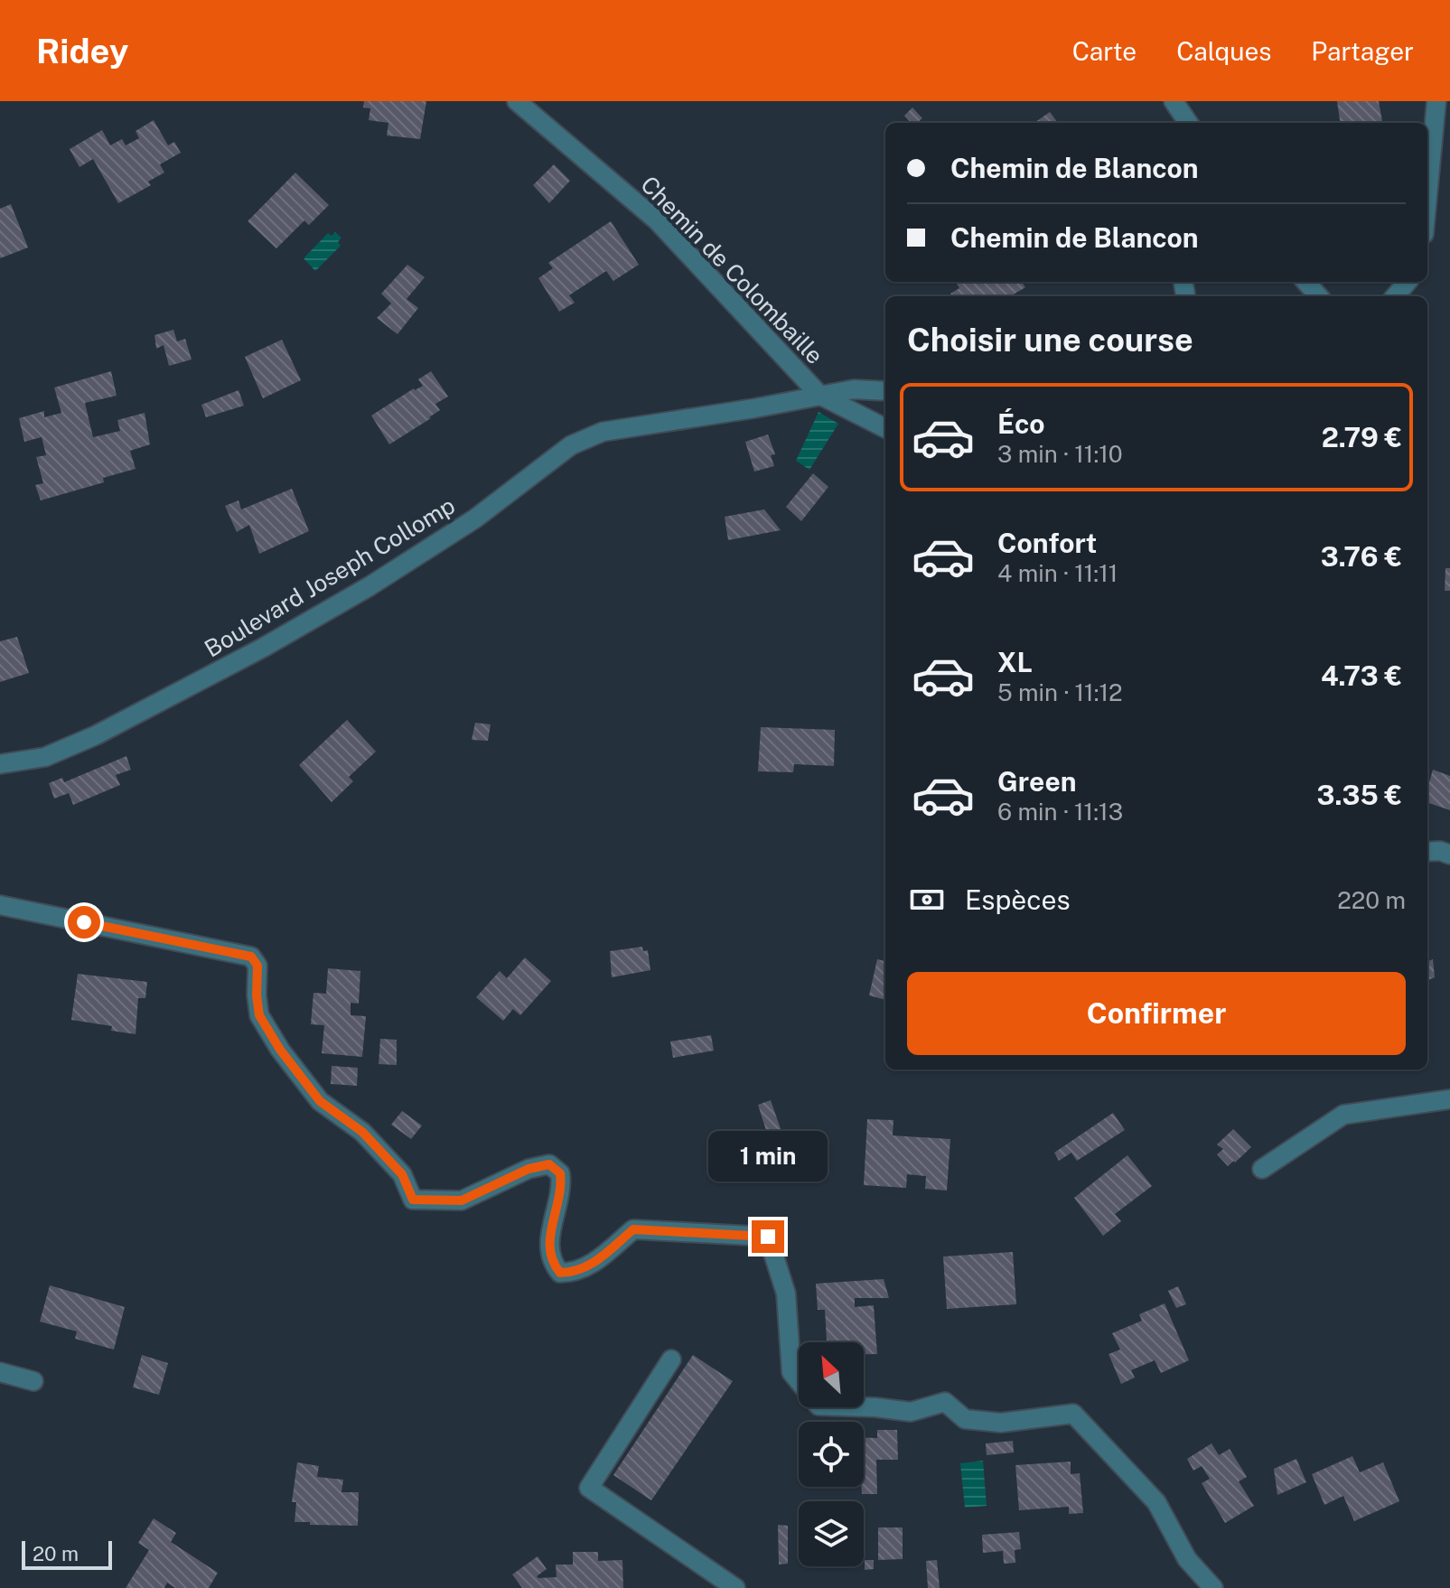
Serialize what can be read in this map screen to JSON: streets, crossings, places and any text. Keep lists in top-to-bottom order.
{
  "streets": {
    "street": ["Chemin de Colombaille", "Boulevard Joseph Collomp"]
  },
  "crossings": [
    ["Chemin de Colombaille", "Boulevard Joseph Collomp"]
  ],
  "scale_bar": "20 m",
  "north": "top left",
  "page": {
    "header": "Ridey",
    "nav": ["Carte", "Calques", "Partager"],
    "banner": ["Chemin de Blancon", "Chemin de Blancon"],
    "heading": "Choisir une course",
    "list": [
      {
        "name": "Éco",
        "note": "3 min · 11:10",
        "value": "2.79 €"
      },
      {
        "name": "Confort",
        "note": "4 min · 11:11",
        "value": "3.76 €"
      },
      {
        "name": "XL",
        "note": "5 min · 11:12",
        "value": "4.73 €"
      },
      {
        "name": "Green",
        "note": "6 min · 11:13",
        "value": "3.35 €"
      }
    ],
    "pay": ["Espèces", "220 m"],
    "buttons": "Confirmer",
    "bubble": "1 min",
    "scale": "20 m"
  }
}
